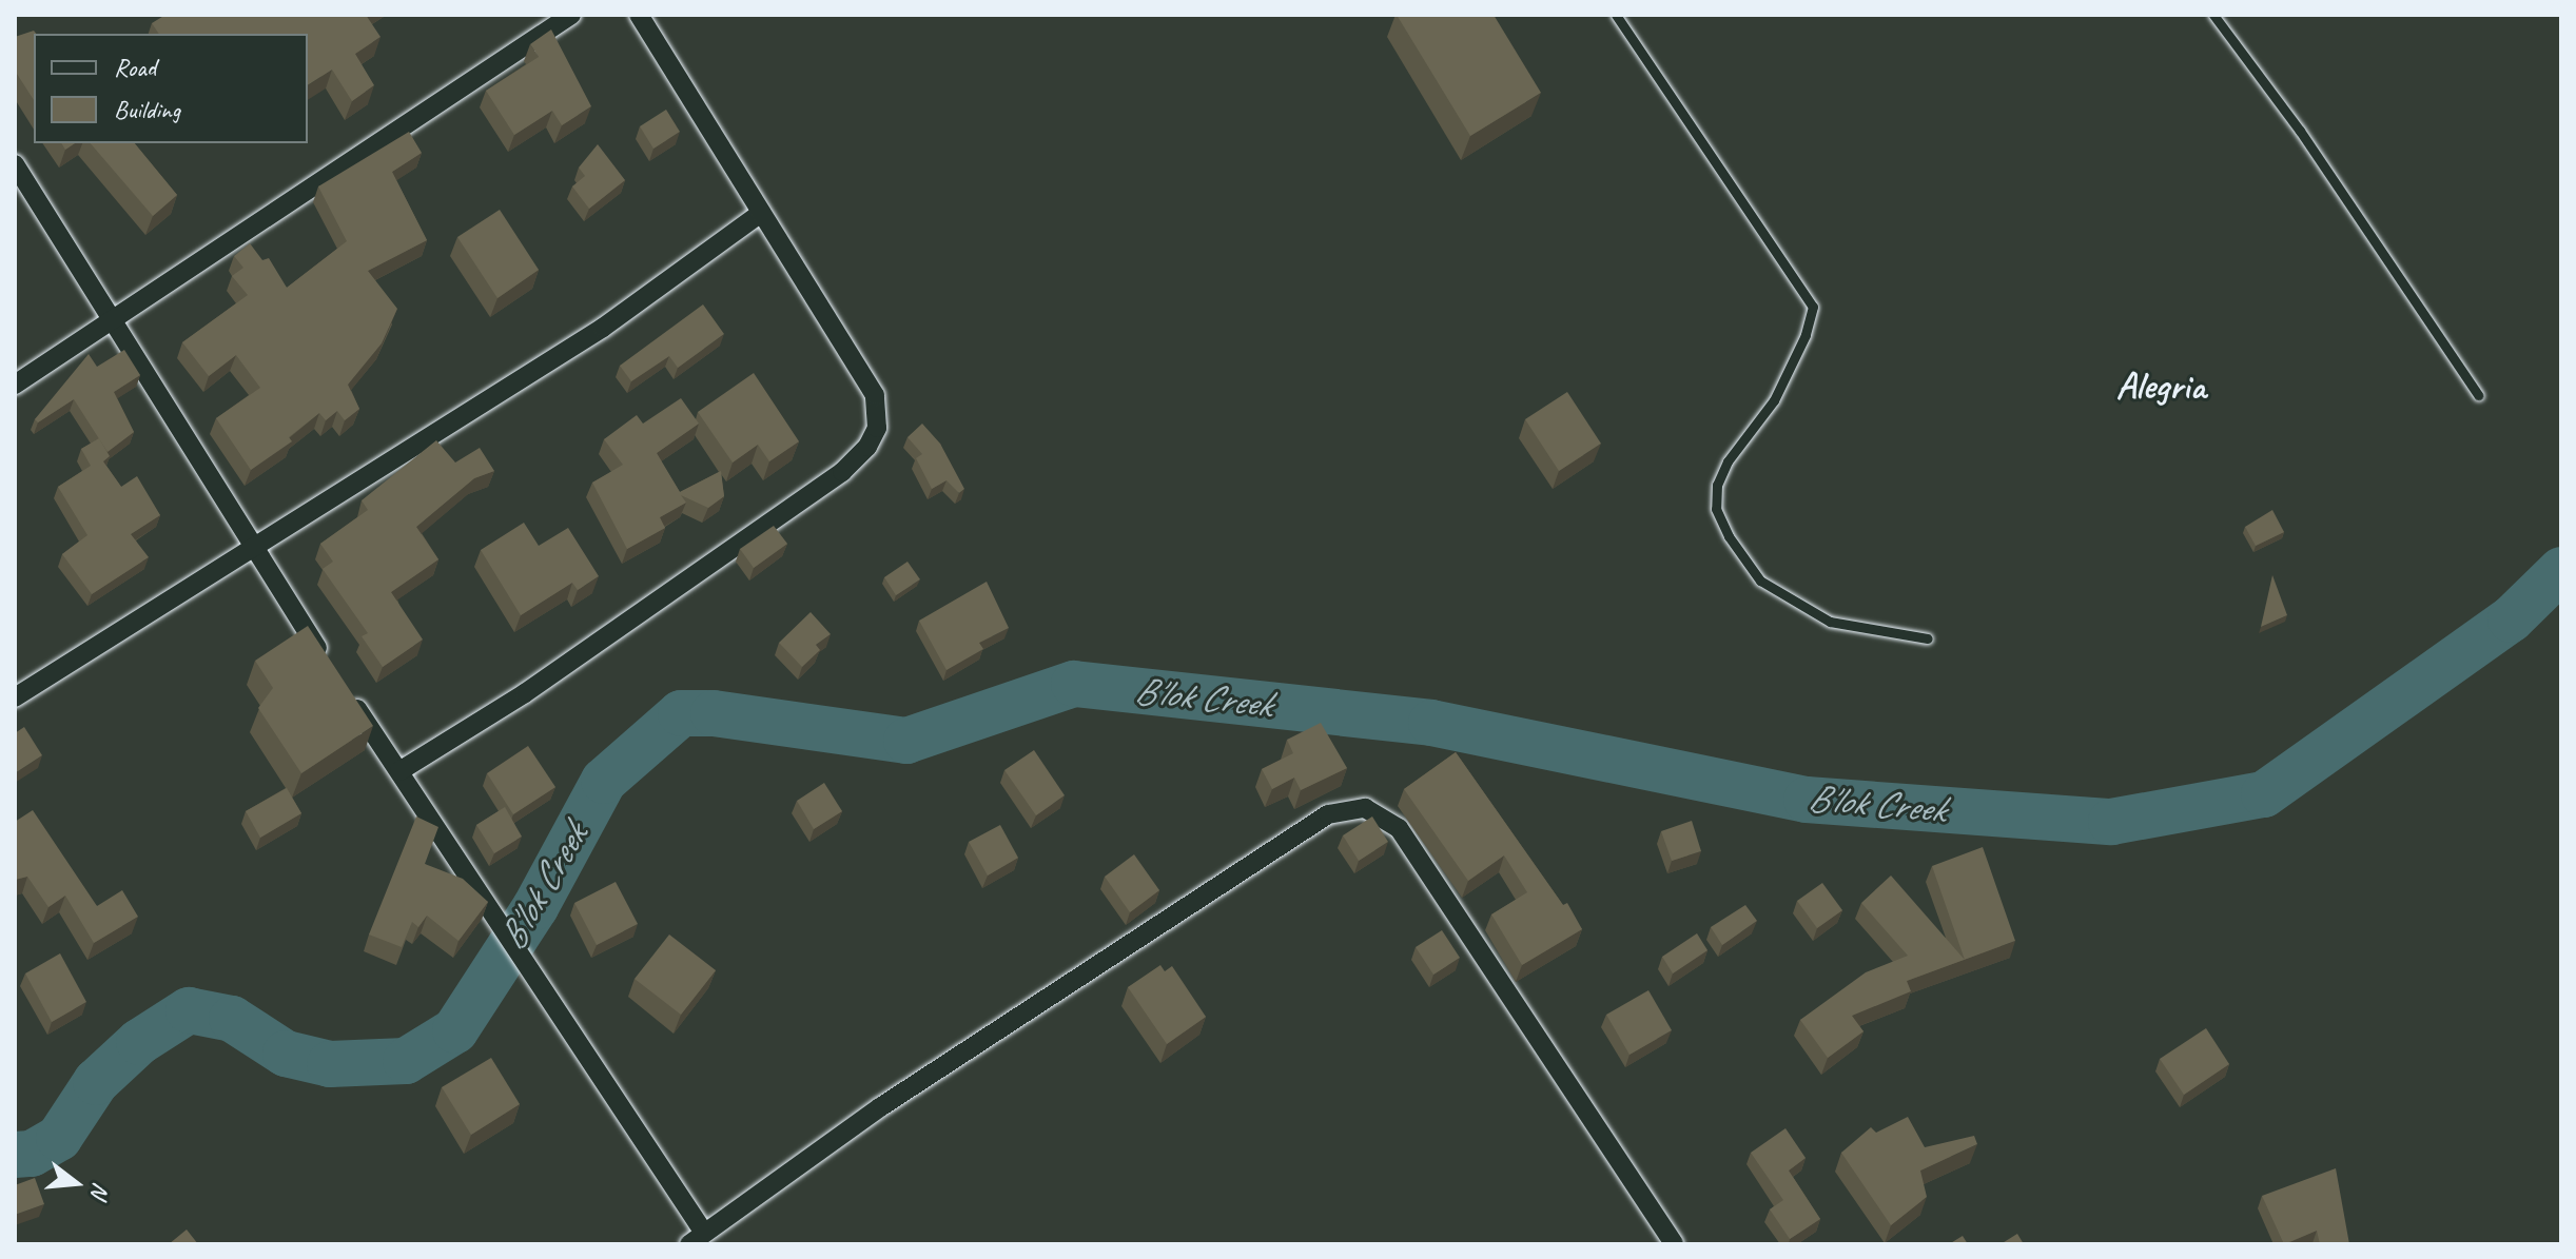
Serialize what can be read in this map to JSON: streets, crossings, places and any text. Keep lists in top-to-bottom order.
{
  "districts": ["Alegria"],
  "water": ["B'lok Creek"],
  "legend": ["Road", "Building"],
  "north": "right"
}
